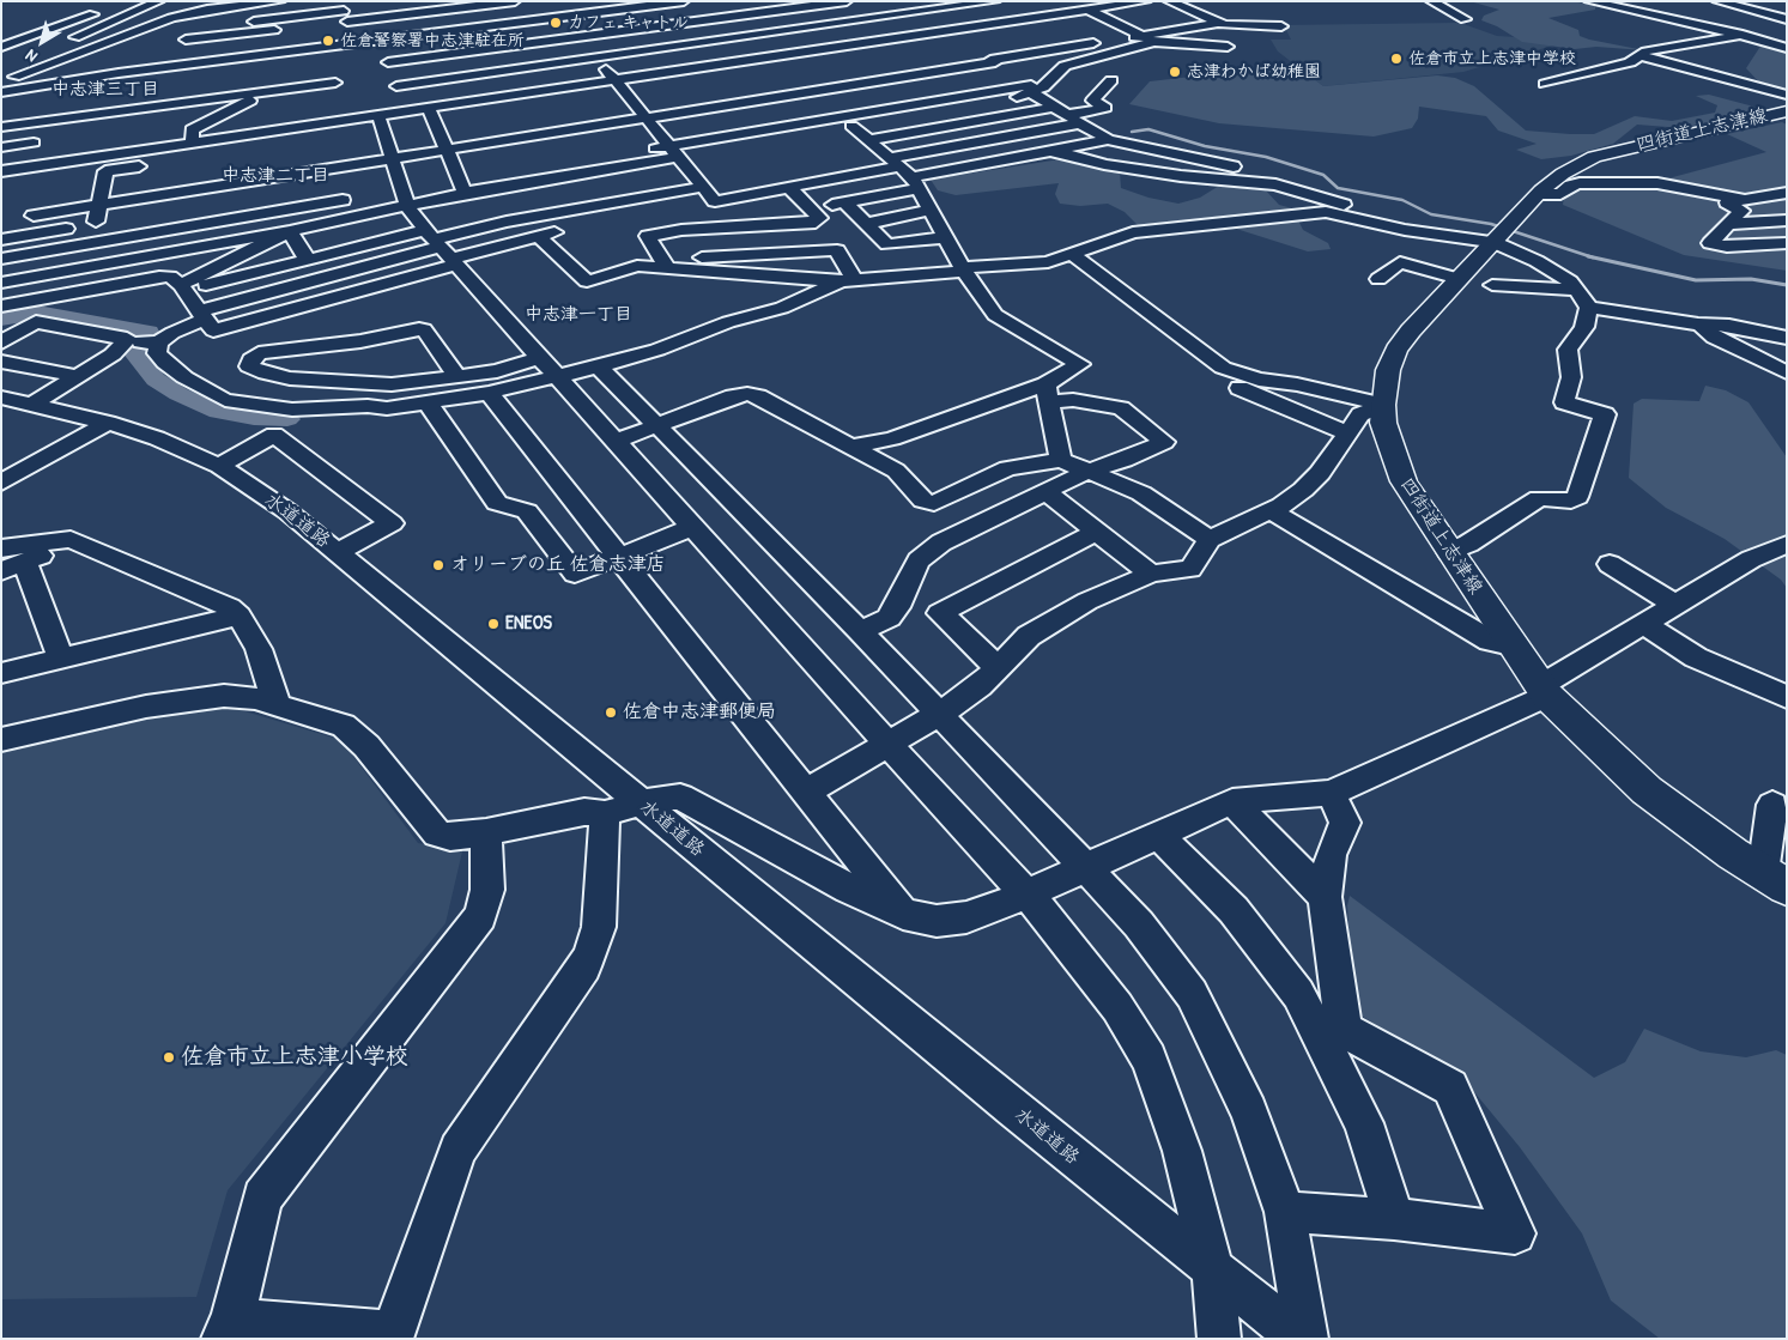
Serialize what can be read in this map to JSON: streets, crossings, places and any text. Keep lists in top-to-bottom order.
{
  "streets": {
    "main road": ["四街道上志津線"],
    "street": ["水道道路"]
  },
  "districts": ["中志津三丁目", "中志津二丁目", "中志津一丁目"],
  "places": [
    "カフェ キャトル",
    "佐倉警察署中志津駐在所",
    "佐倉市立上志津中学校",
    "志津わかば幼稚園",
    "オリーブの丘 佐倉志津店",
    "ENEOS",
    "佐倉中志津郵便局",
    "佐倉市立上志津小学校"
  ],
  "north": "bottom left"
}
